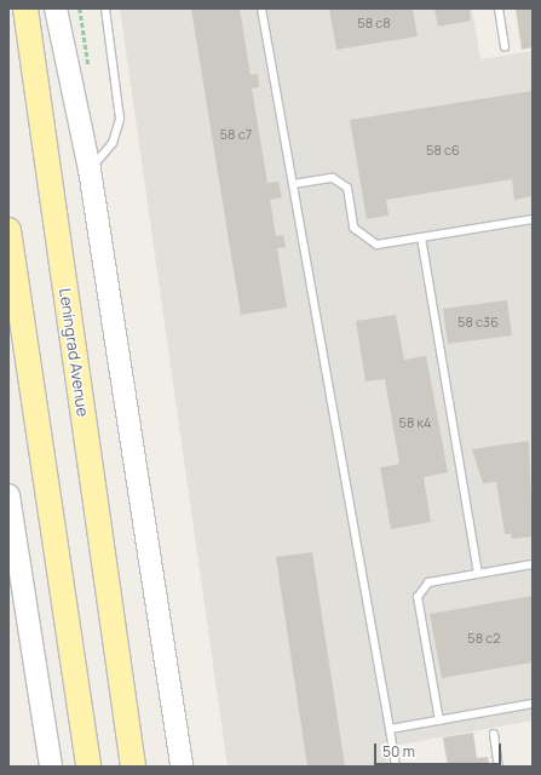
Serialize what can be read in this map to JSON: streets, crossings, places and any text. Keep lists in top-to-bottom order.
{
  "streets": {
    "main road": ["Leningrad Avenue"]
  },
  "house_numbers": [
    "58 с8",
    "58 с7",
    "58 с6",
    "58 с36",
    "58 к4",
    "58 с2"
  ],
  "scale_bar": "50 m"
}
